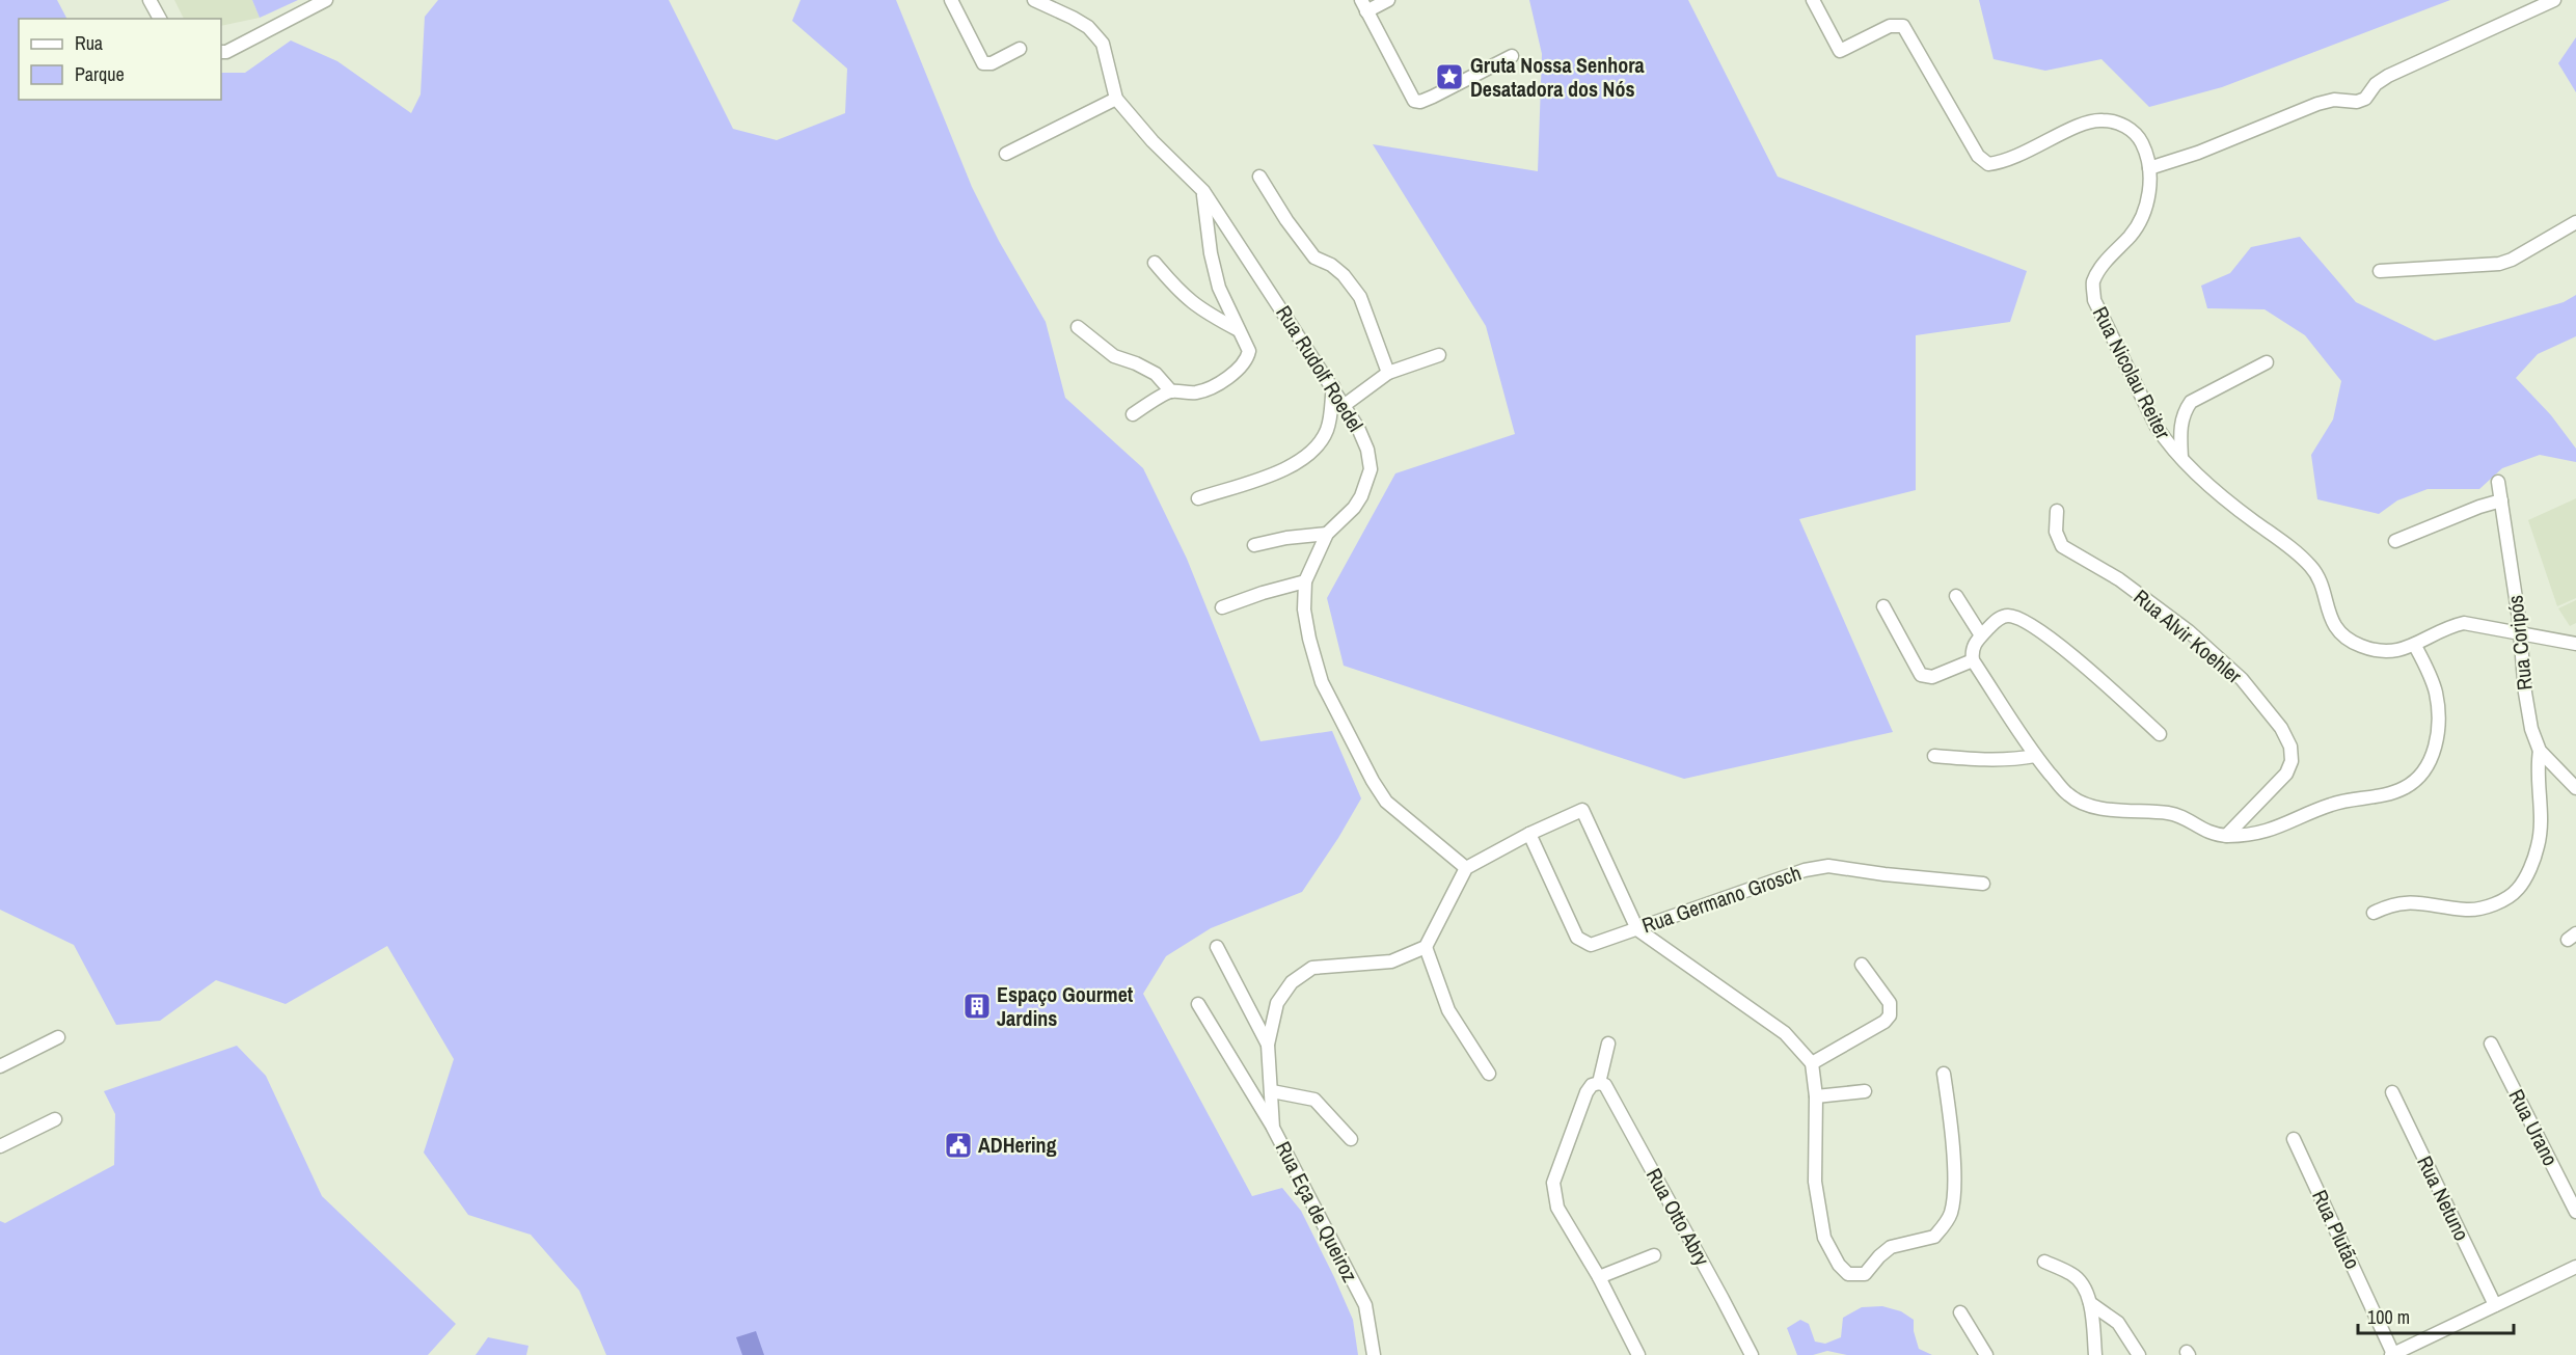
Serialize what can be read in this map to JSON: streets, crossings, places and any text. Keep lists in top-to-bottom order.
{
  "streets": {
    "street": [
      "Rua Rudolf Roedel",
      "Rua Nicolau Reiter",
      "Rua Alvir Koehler",
      "Rua Coripós",
      "Rua Germano Grosch",
      "Rua Urano",
      "Rua Netuno",
      "Rua Eça de Queiroz",
      "Rua Otto Abry",
      "Rua Plutão"
    ]
  },
  "crossings": [
    ["Rua Nicolau Reiter", "Rua Coripós"]
  ],
  "places": {
    "place": ["Gruta Nossa Senhora Desatadora dos Nós"],
    "building": ["Espaço Gourmet Jardins"],
    "public building": ["ADHering"]
  },
  "legend": ["Rua", "Parque"],
  "scale_bar": "100 m"
}
